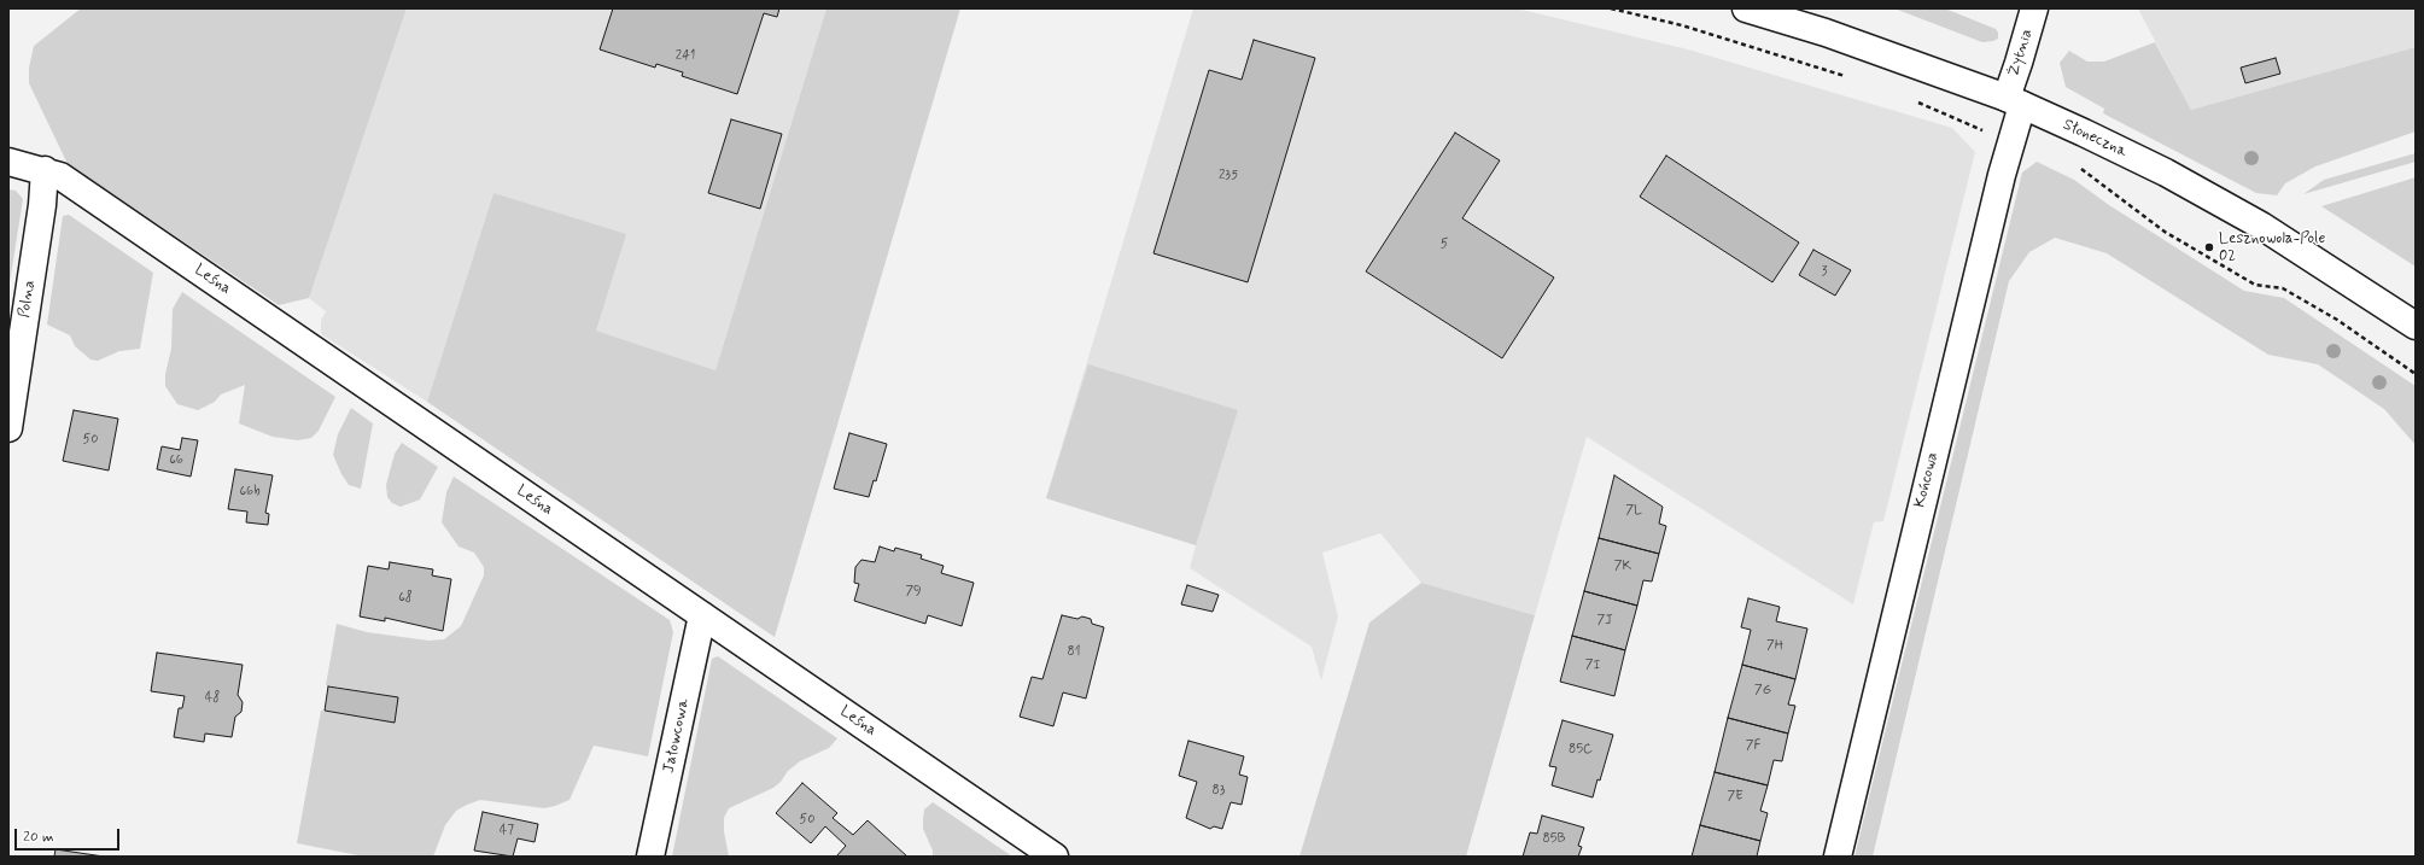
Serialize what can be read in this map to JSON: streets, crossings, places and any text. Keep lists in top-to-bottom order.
{
  "streets": {
    "street": [
      "Żytnia",
      "Słoneczna",
      "Leśna",
      "Polna",
      "Końcowa",
      "Jałowcowa"
    ]
  },
  "crossings": [
    ["Żytnia", "Słoneczna"],
    ["Żytnia", "Końcowa"],
    ["Słoneczna", "Końcowa"],
    ["Leśna", "Polna"],
    ["Leśna", "Jałowcowa"]
  ],
  "places": ["Lesznowola-Pole 02"],
  "house_numbers": [
    "241",
    "235",
    "5",
    "3",
    "50",
    "66",
    "66b",
    "7L",
    "7K",
    "79",
    "68",
    "7J",
    "7H",
    "81",
    "7I",
    "7G",
    "48",
    "7F",
    "85C",
    "83",
    "7E",
    "50",
    "47",
    "85B"
  ],
  "scale_bar": "20 m"
}
